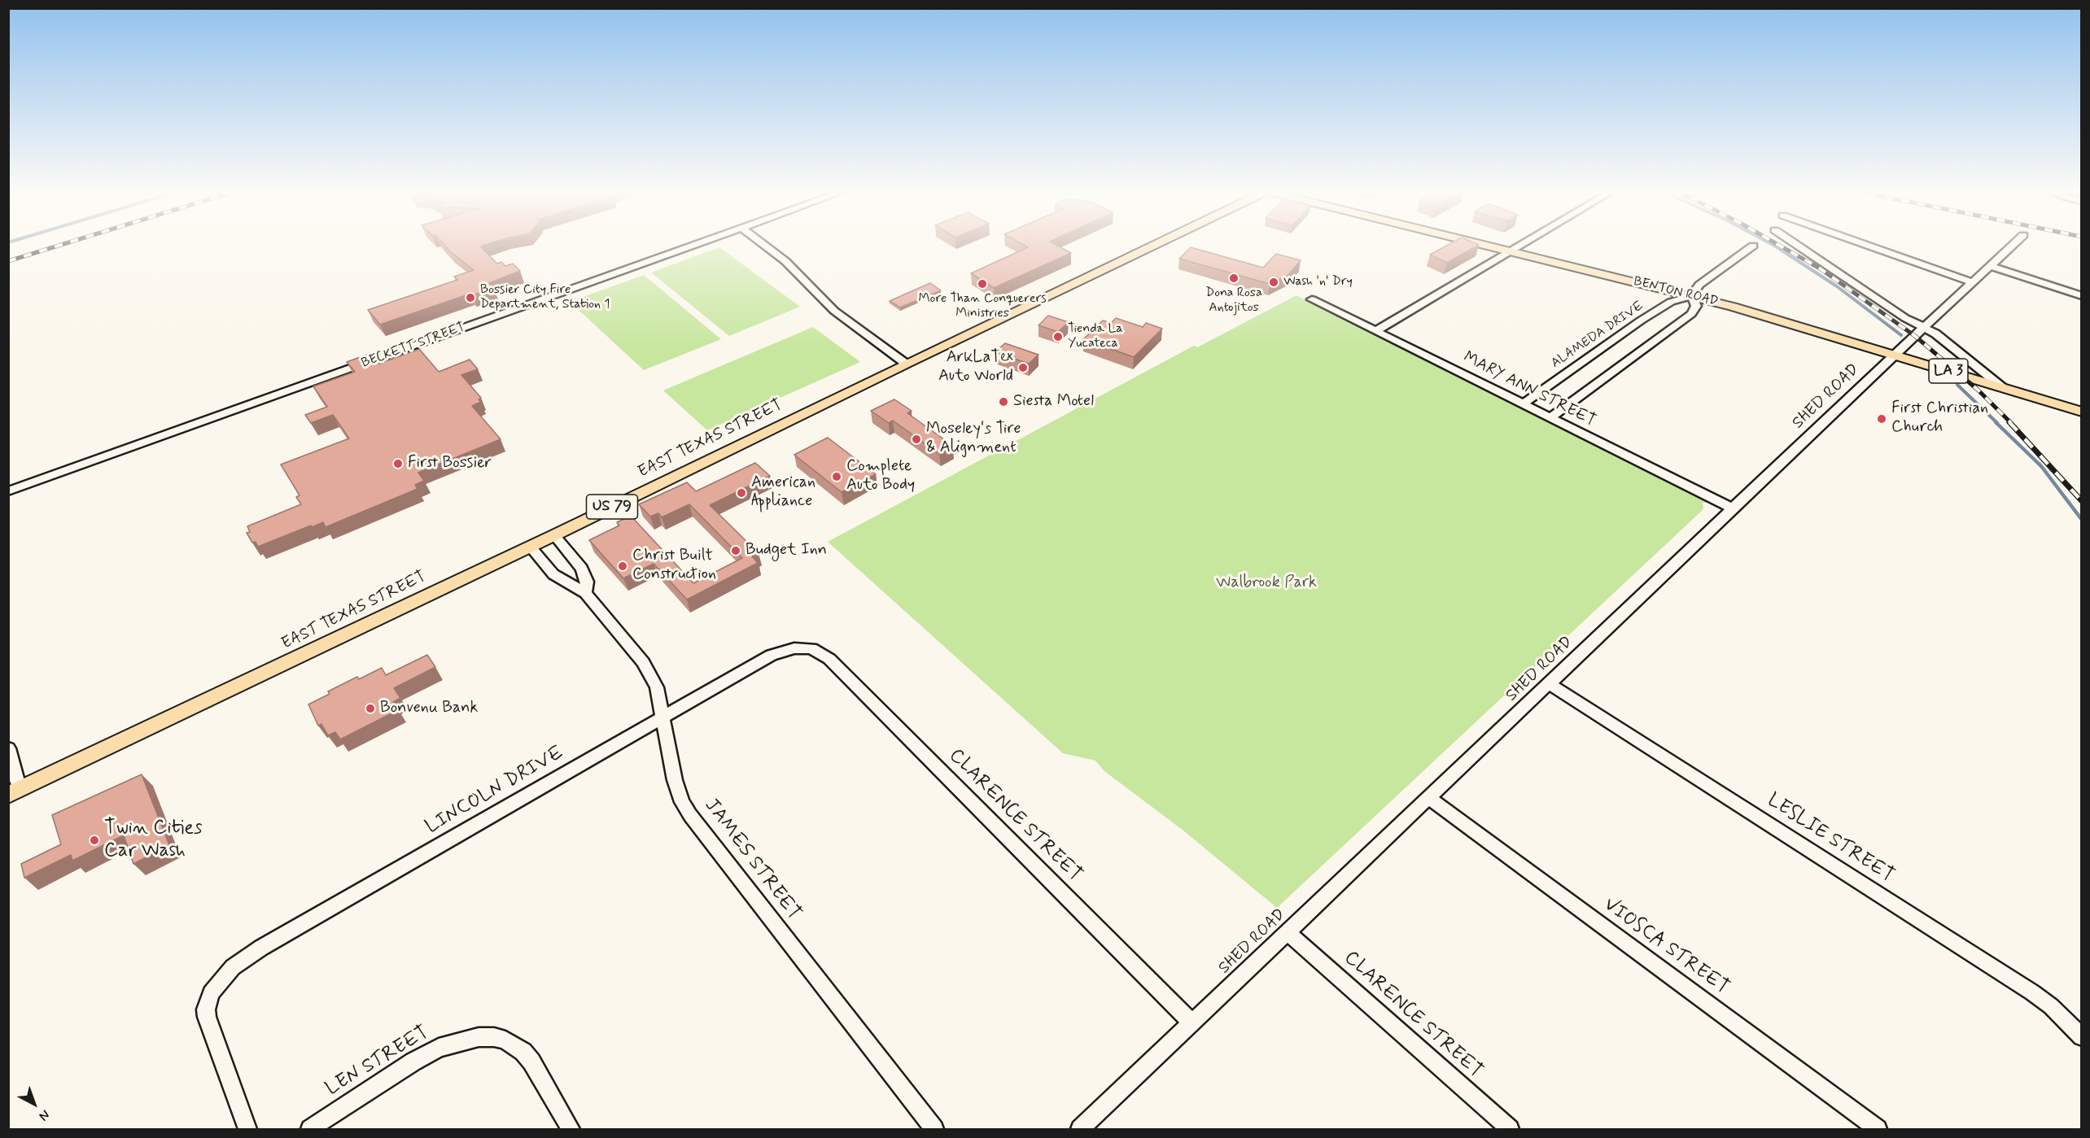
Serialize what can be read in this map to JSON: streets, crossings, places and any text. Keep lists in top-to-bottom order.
{
  "streets": {
    "main road": [
      "BENTON ROAD",
      "LA 3",
      "EAST TEXAS STREET",
      "US 79"
    ],
    "street": [
      "ALAMEDA DRIVE",
      "BECKETT STREET",
      "MARY ANN STREET",
      "SHED ROAD",
      "LINCOLN DRIVE",
      "CLARENCE STREET",
      "LESLIE STREET",
      "JAMES STREET",
      "VIOSCA STREET",
      "LEN STREET"
    ]
  },
  "crossings": [
    ["BENTON ROAD", "ALAMEDA DRIVE"],
    ["BENTON ROAD", "SHED ROAD"],
    ["ALAMEDA DRIVE", "MARY ANN STREET"],
    ["MARY ANN STREET", "SHED ROAD"],
    ["SHED ROAD", "CLARENCE STREET"],
    ["SHED ROAD", "LESLIE STREET"],
    ["SHED ROAD", "VIOSCA STREET"],
    ["EAST TEXAS STREET", "JAMES STREET"],
    ["LINCOLN DRIVE", "CLARENCE STREET"],
    ["LINCOLN DRIVE", "JAMES STREET"]
  ],
  "parks": ["Walbrook Park"],
  "places": [
    "Dona Rosa Antojitos",
    "Wash 'n' Dry",
    "More Than Conquerers Ministries",
    "Bossier City Fire Department, Station 1",
    "Tienda La Yucateca",
    "ArkLaTex Auto World",
    "Siesta Motel",
    "First Christian Church",
    "Moseley's Tire & Alignment",
    "First Bossier",
    "Complete Auto Body",
    "American Appliance",
    "Budget Inn",
    "Christ Built Construction",
    "Bonvenu Bank",
    "Twin Cities Car Wash"
  ],
  "north": "bottom right"
}
